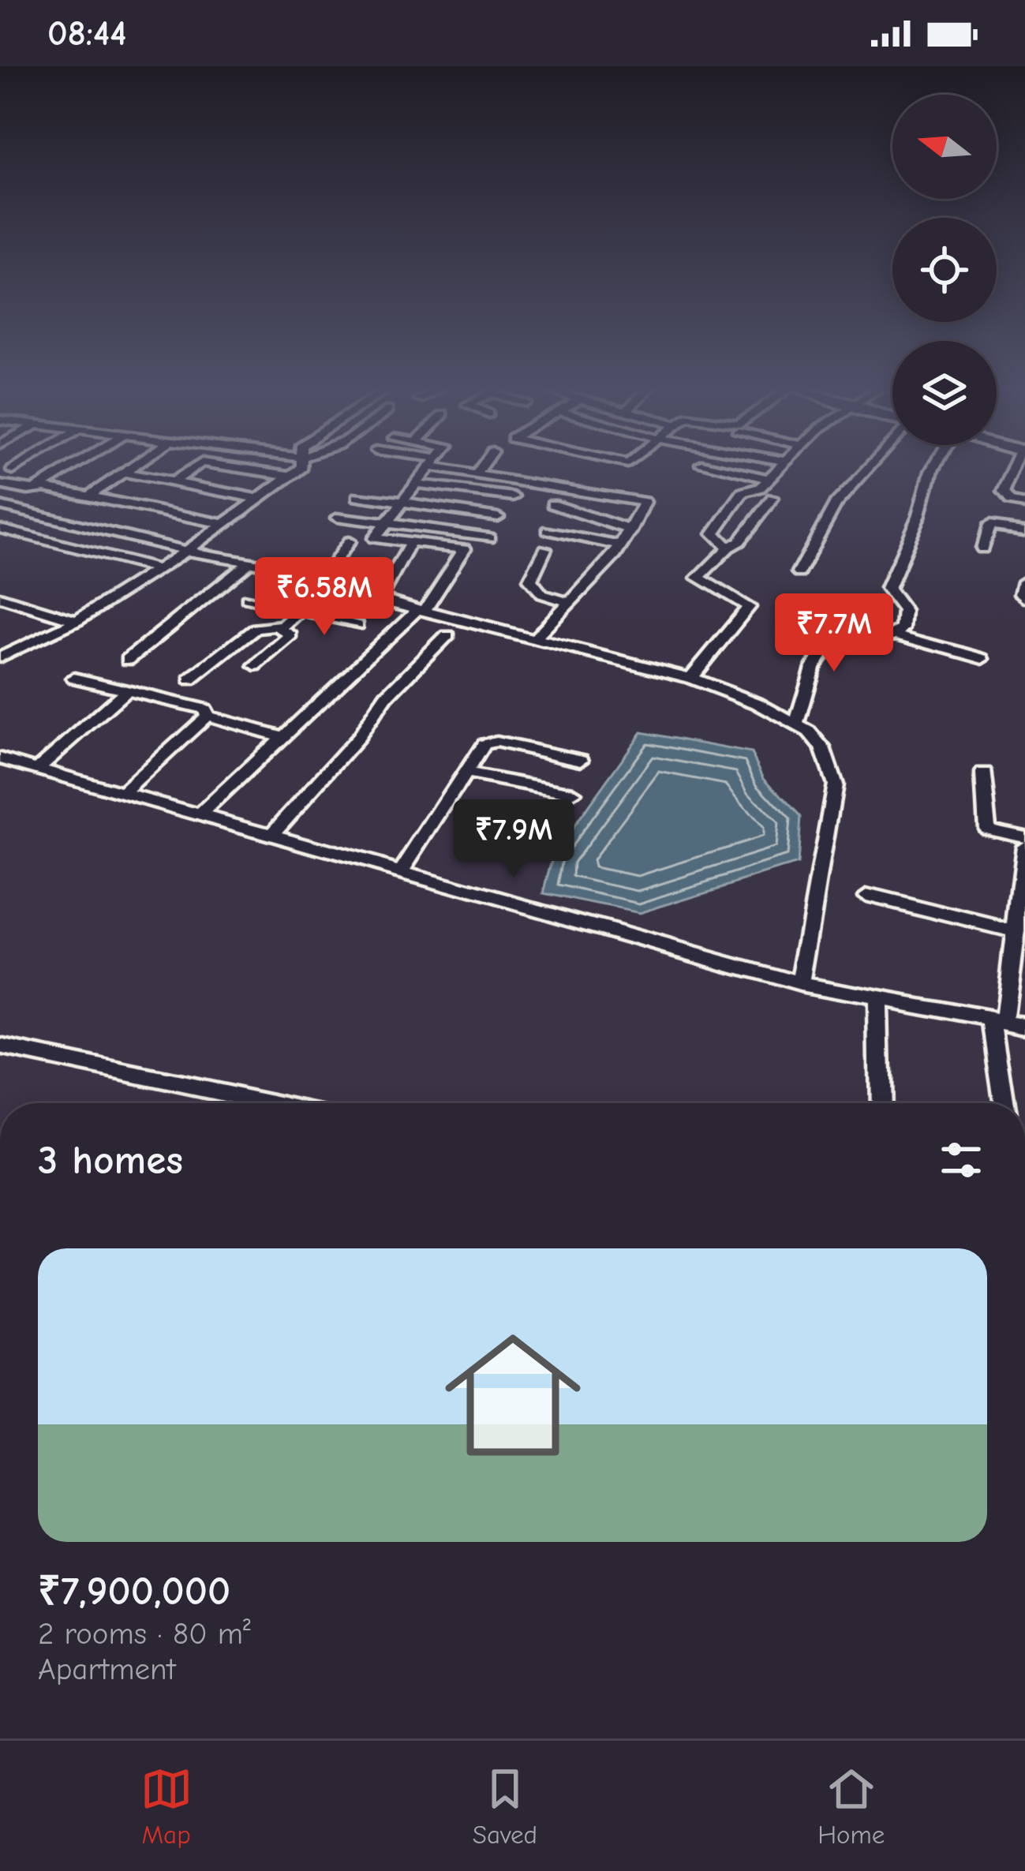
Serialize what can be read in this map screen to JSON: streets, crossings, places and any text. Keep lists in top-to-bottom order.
{
  "north": "left",
  "page": {
    "status": "08:44",
    "price": ["₹6.58M", "₹7.7M", "₹7.9M"],
    "heading": "3 homes",
    "list": [
      {
        "name": "₹7,900,000",
        "note": "2 rooms · 80 m² · Apartment"
      }
    ],
    "tabs": ["Map", "Saved", "Home"]
  }
}
